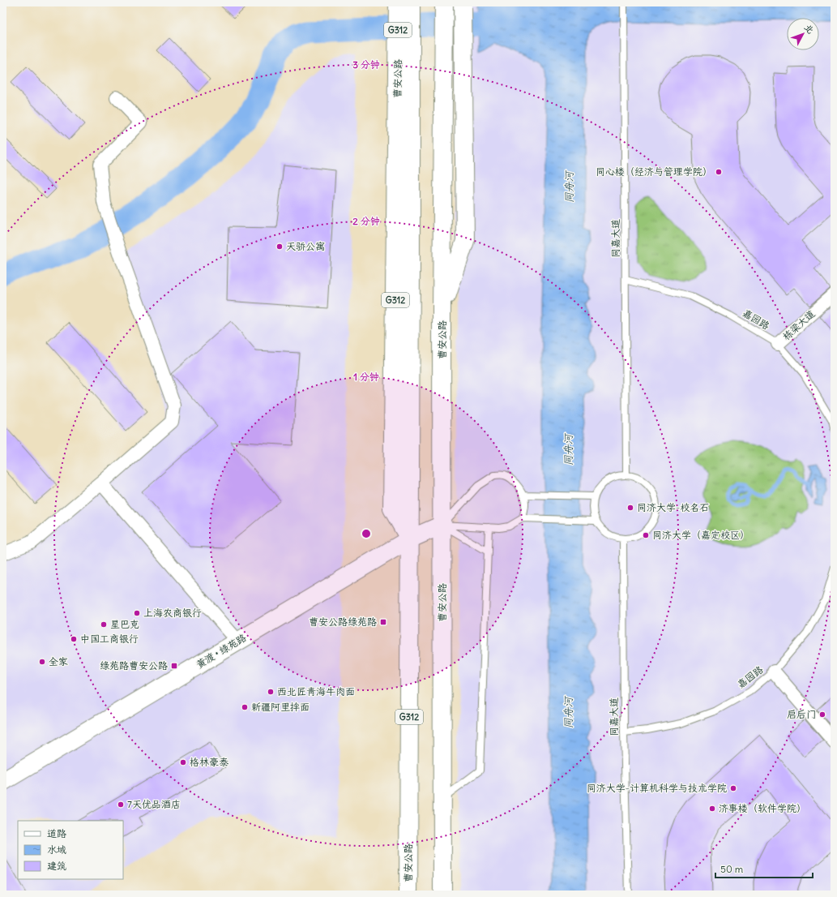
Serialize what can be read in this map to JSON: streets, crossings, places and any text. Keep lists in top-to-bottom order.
{
  "streets": {
    "main road": ["G312", "曹安公路", "黄渡 • 绿苑路"],
    "street": ["栋梁大道"],
    "lane": ["同嘉大道", "嘉园路"]
  },
  "crossings": [
    ["曹安公路", "黄渡 • 绿苑路"],
    ["同嘉大道", "嘉园路"],
    ["嘉园路", "栋梁大道"]
  ],
  "water": ["同舟河"],
  "places": {
    "other": [
      "同心楼（经济与管理学院）",
      "天骄公寓",
      "同济大学-校名石",
      "同济大学（嘉定校区）",
      "上海农商银行",
      "星巴克",
      "中国工商银行",
      "全家",
      "西北匠青海牛肉面",
      "新疆阿里拌面",
      "启后门",
      "格林豪泰",
      "同济大学-计算机科学与技术学院",
      "7天优品酒店",
      "济事楼（软件学院）"
    ],
    "transit": ["曹安公路绿苑路", "绿苑路曹安公路"]
  },
  "legend": ["道路", "水域", "建筑"],
  "scale_bar": "50 m",
  "north": "top right",
  "rings": ["3 分钟", "2 分钟", "1 分钟"]
}
